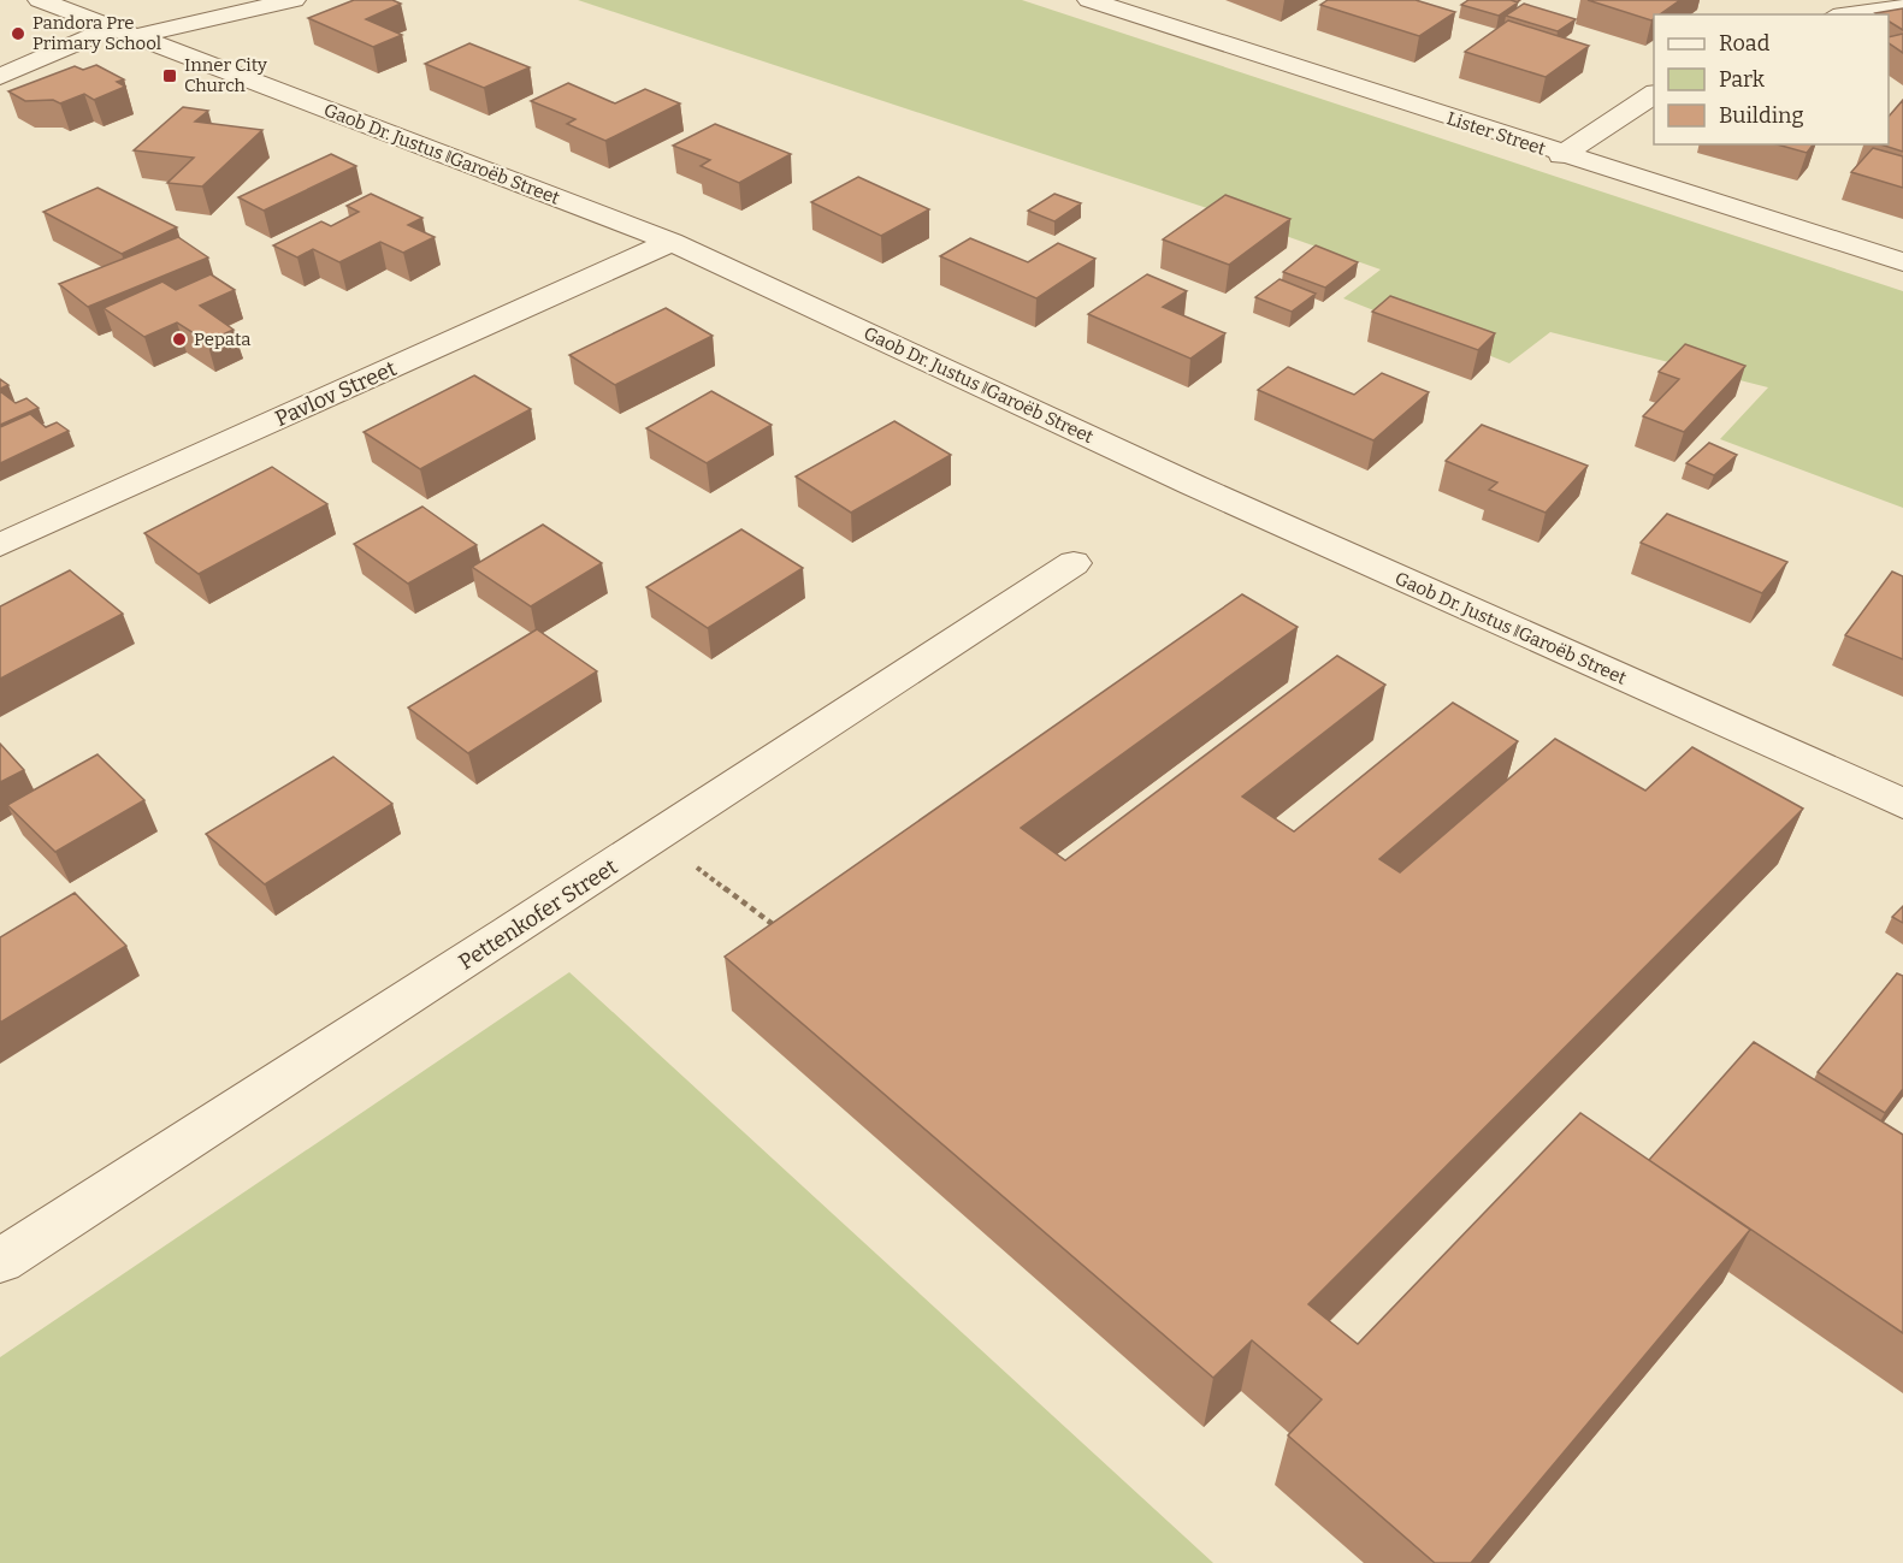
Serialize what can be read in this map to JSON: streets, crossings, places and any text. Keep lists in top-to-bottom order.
{
  "streets": {
    "street": [
      "Lister Street",
      "Gaob Dr. Justus ǁGaroëb Street",
      "Pavlov Street",
      "Pettenkofer Street"
    ]
  },
  "crossings": [
    ["Gaob Dr. Justus ǁGaroëb Street", "Pavlov Street"]
  ],
  "places": {
    "other": ["Pandora Pre Primary School", "Pepata"],
    "transit": ["Inner City Church"]
  },
  "legend": ["Road", "Park", "Building"]
}
